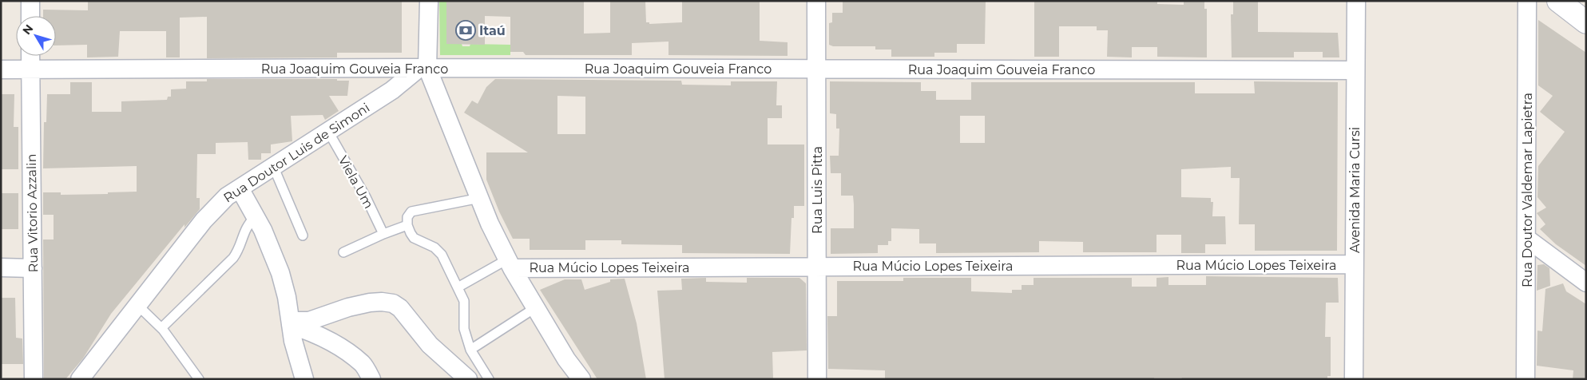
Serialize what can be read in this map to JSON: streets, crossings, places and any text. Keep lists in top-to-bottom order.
{
  "streets": {
    "street": [
      "Rua Joaquim Gouveia Franco",
      "Rua Doutor Luis de Simoni",
      "Rua Luis Pitta",
      "Avenida Maria Cursi",
      "Rua Doutor Valdemar Lapietra",
      "Rua Vitorio Azzalin",
      "Rua Múcio Lopes Teixeira"
    ],
    "lane": ["Viela Um"]
  },
  "crossings": [
    ["Rua Joaquim Gouveia Franco", "Rua Doutor Luis de Simoni"],
    ["Rua Joaquim Gouveia Franco", "Rua Luis Pitta"],
    ["Rua Joaquim Gouveia Franco", "Avenida Maria Cursi"],
    ["Rua Joaquim Gouveia Franco", "Rua Vitorio Azzalin"],
    ["Rua Doutor Luis de Simoni", "Viela Um"],
    ["Rua Luis Pitta", "Rua Múcio Lopes Teixeira"],
    ["Avenida Maria Cursi", "Rua Múcio Lopes Teixeira"]
  ],
  "places": {
    "bank": ["Itaú"]
  },
  "north": "top left"
}
